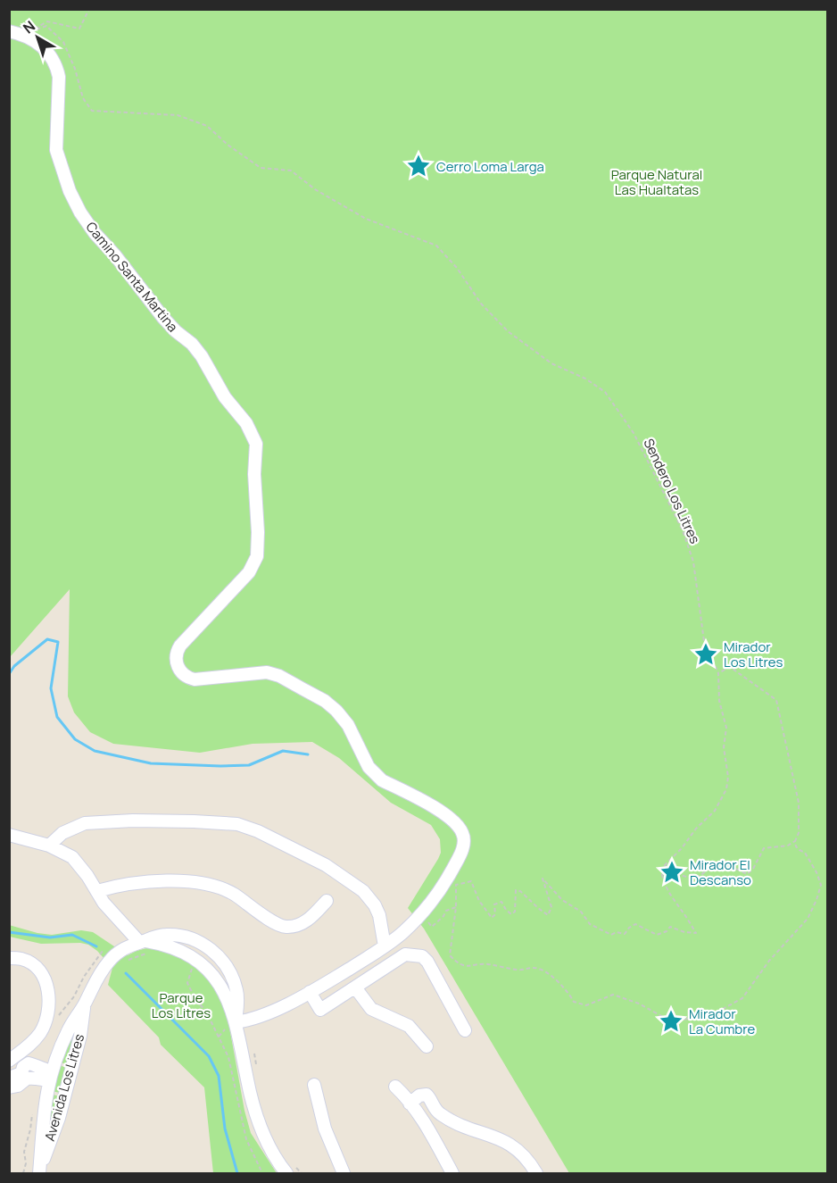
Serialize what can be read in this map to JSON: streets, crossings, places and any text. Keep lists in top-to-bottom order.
{
  "streets": {
    "street": ["Camino Santa Martina", "Avenida Los Litres"],
    "path": ["Sendero Los Litres"]
  },
  "crossings": [
    ["Camino Santa Martina", "Sendero Los Litres"]
  ],
  "parks": ["Parque Natural Las Hualtatas", "Parque Los Litres"],
  "places": {
    "place": [
      "Cerro Loma Larga",
      "Mirador Los Litres",
      "Mirador El Descanso",
      "Mirador La Cumbre"
    ]
  },
  "north": "top left"
}
